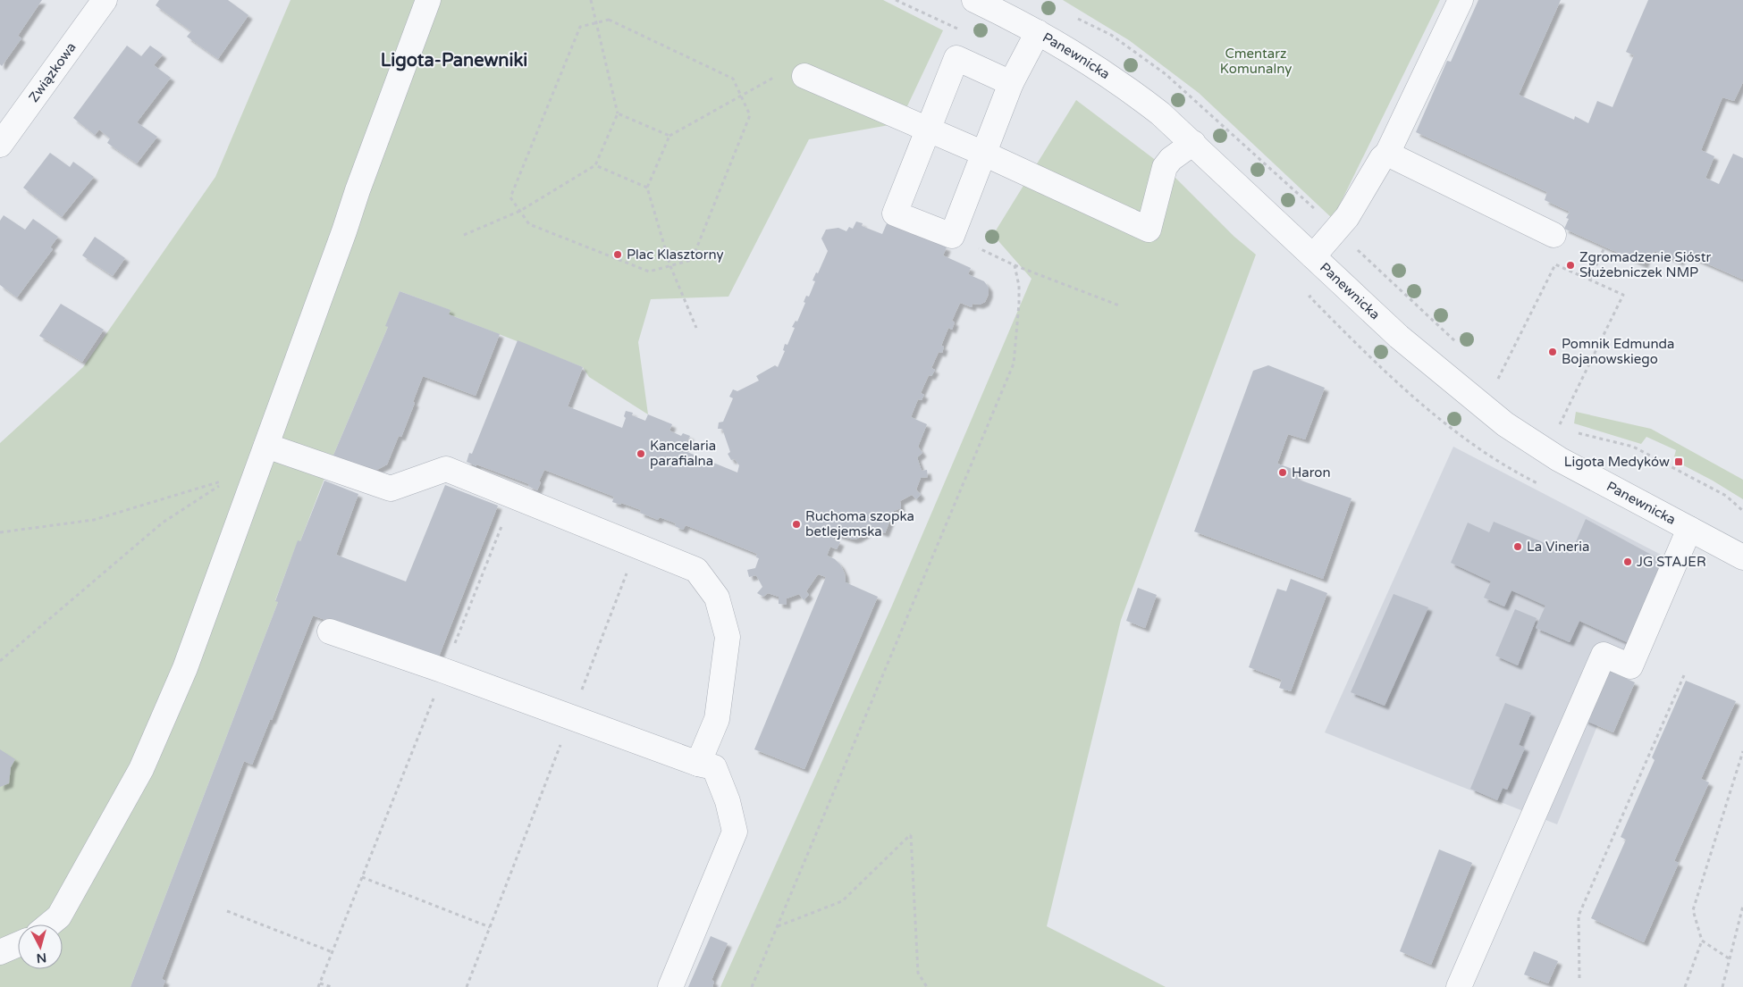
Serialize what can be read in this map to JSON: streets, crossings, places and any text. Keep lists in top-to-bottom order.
{
  "streets": {
    "street": ["Panewnicka", "Związkowa"]
  },
  "districts": ["Ligota-Panewniki"],
  "parks": ["Cmentarz Komunalny"],
  "places": {
    "other": [
      "Plac Klasztorny",
      "Zgromadzenie Sióstr Służebniczek NMP",
      "Pomnik Edmunda Bojanowskiego",
      "Kancelaria parafialna",
      "Haron",
      "Ruchoma szopka betlejemska",
      "La Vineria",
      "JG STAJER"
    ],
    "transit": ["Ligota Medyków"]
  },
  "north": "bottom"
}
